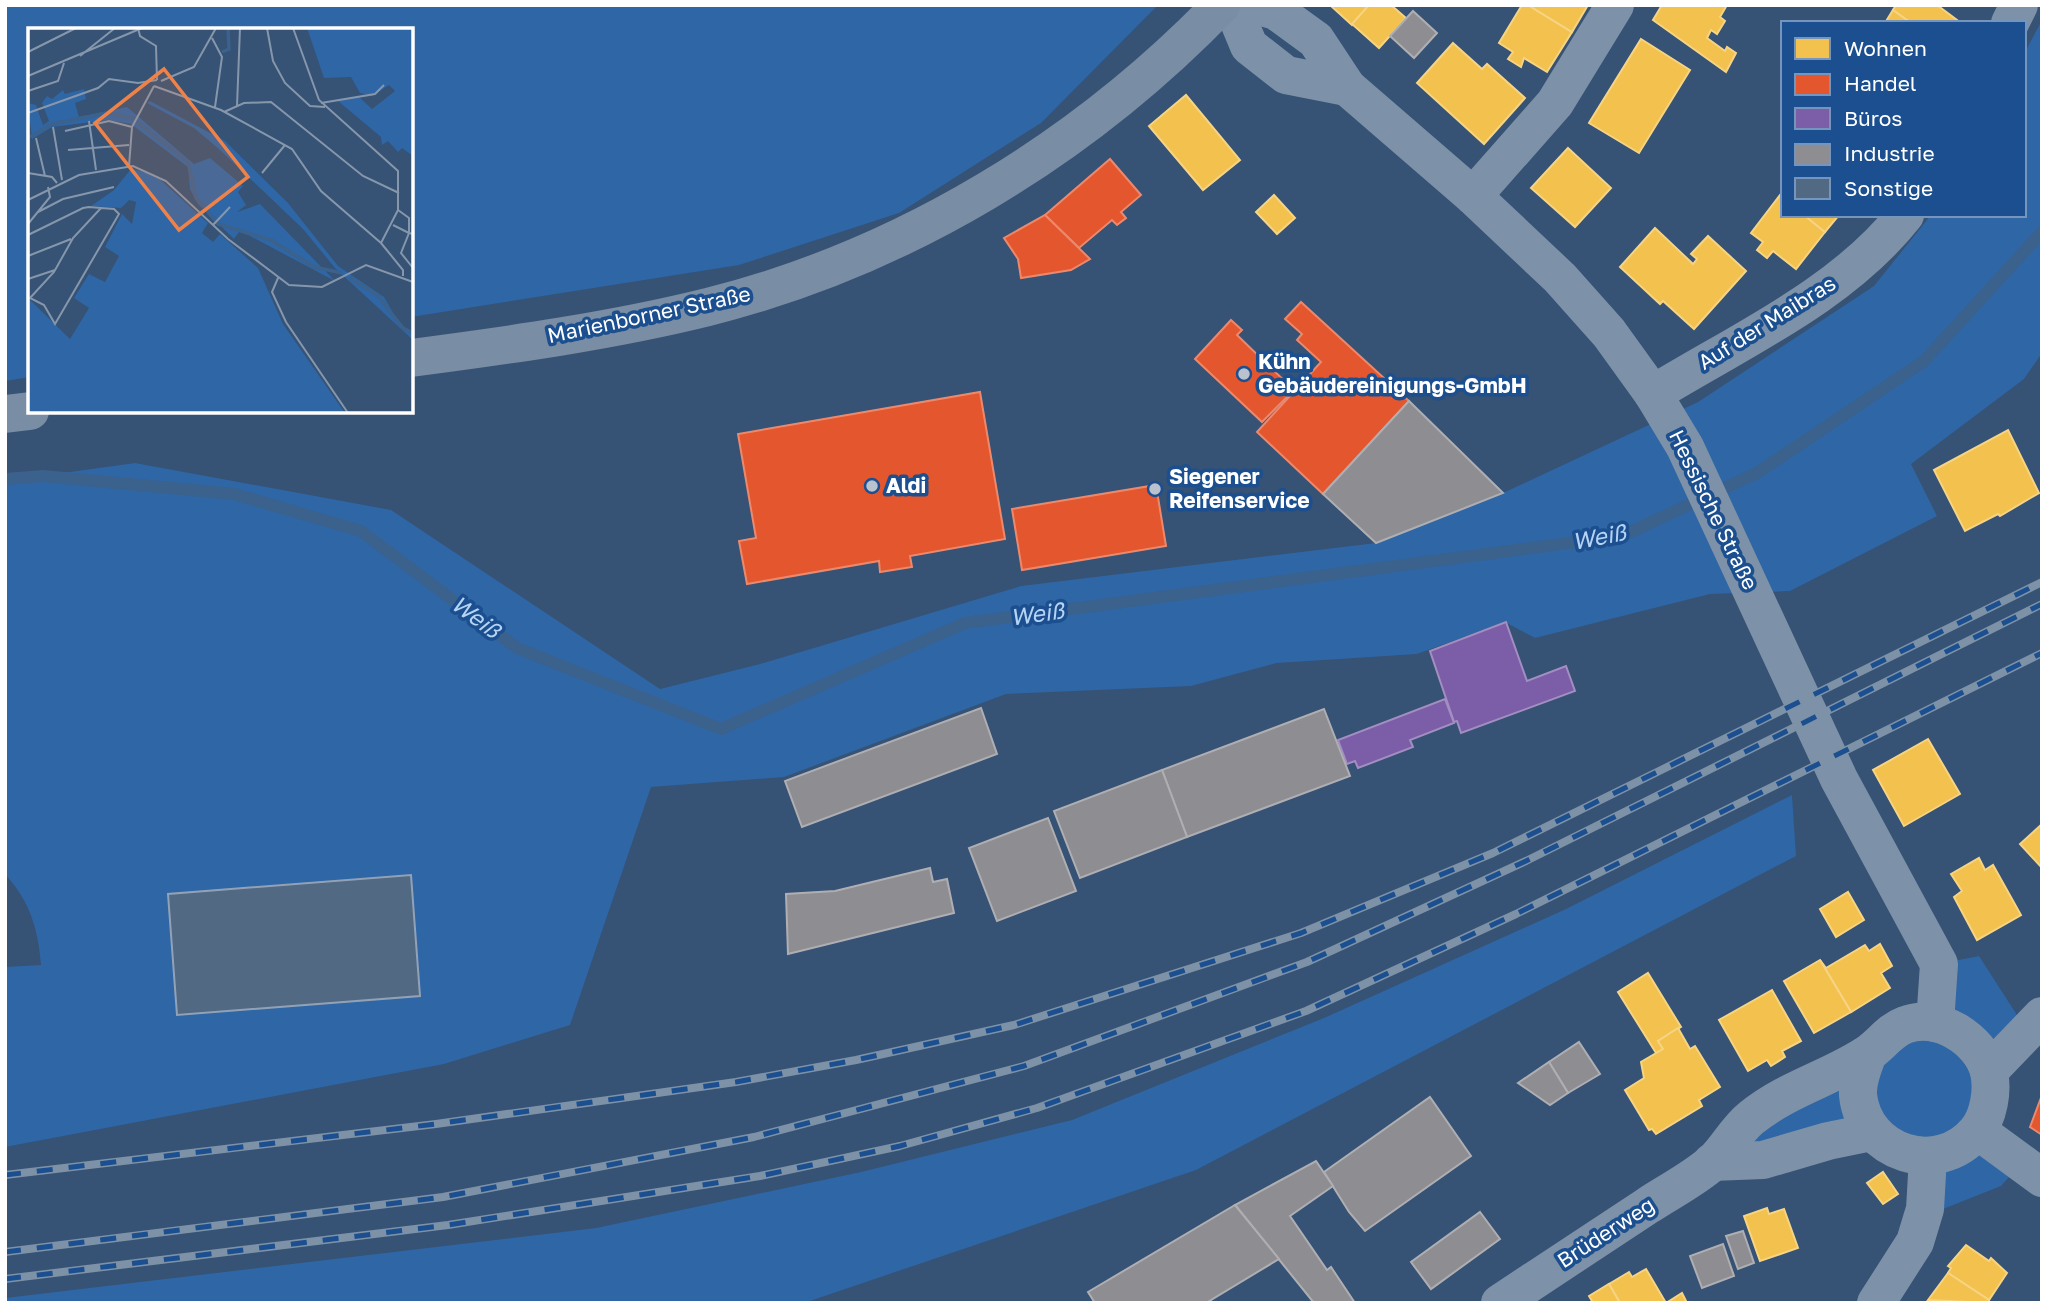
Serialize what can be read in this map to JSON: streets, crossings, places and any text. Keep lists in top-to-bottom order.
{
  "streets": {
    "main road": ["Marienborner Straße"],
    "street": ["Auf der Maibras", "Hessische Straße", "Brüderweg"]
  },
  "crossings": [
    ["Auf der Maibras", "Hessische Straße"],
    ["Hessische Straße", "Brüderweg"]
  ],
  "water": ["Weiß"],
  "places": ["Kühn Gebäudereinigungs-GmbH", "Aldi", "Siegener Reifenservice"],
  "legend": [
    "Wohnen",
    "Handel",
    "Büros",
    "Industrie",
    "Sonstige"
  ]
}
